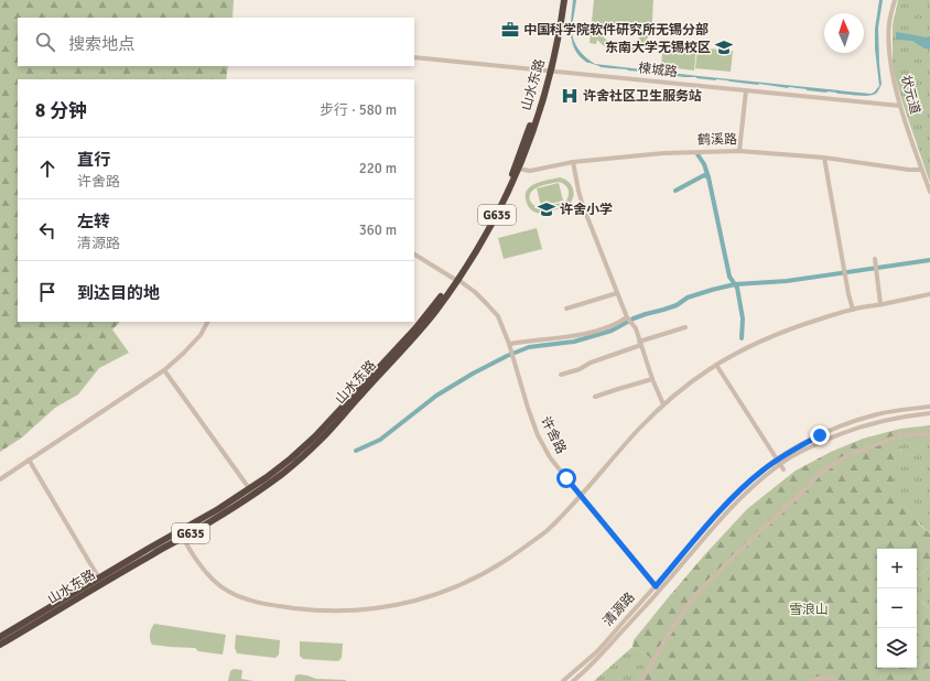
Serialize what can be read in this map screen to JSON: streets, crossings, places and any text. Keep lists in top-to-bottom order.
{
  "streets": {
    "highway": ["山水东路", "G635"],
    "street": [
      "楝城路",
      "状元道",
      "鹤溪路",
      "许舍路",
      "清源路"
    ]
  },
  "crossings": [
    ["楝城路", "山水东路"],
    ["楝城路", "状元道"],
    ["山水东路", "鹤溪路"],
    ["山水东路", "许舍路"],
    ["状元道", "鹤溪路"],
    ["许舍路", "清源路"]
  ],
  "parks": ["雪浪山"],
  "places": {
    "office": ["中国科学院软件研究所无锡分部"],
    "school or university": ["东南大学无锡校区", "许舍小学"],
    "hospital": ["许舍社区卫生服务站"]
  },
  "north": "top",
  "page": {
    "search": "搜索地点",
    "heading": ["8 分钟", "步行 · 580 m"],
    "list": [
      ["直行", "许舍路", "220 m"],
      ["左转", "清源路", "360 m"],
      "到达目的地"
    ],
    "map_buttons": ["+", "−"]
  }
}
